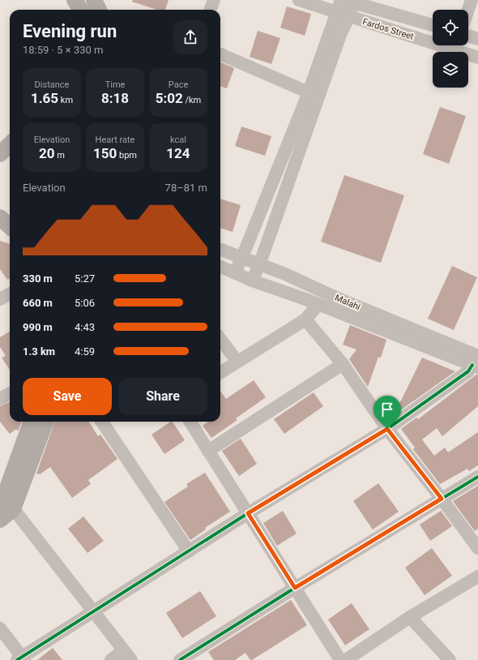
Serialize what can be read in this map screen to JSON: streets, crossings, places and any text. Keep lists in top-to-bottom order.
{
  "streets": {
    "street": ["Fardos Street", "Malahi"]
  },
  "page": {
    "heading": ["Evening run", "18:59 · 5 × 330 m"],
    "stats": [
      ["Distance", "1.65 km"],
      ["Time", "8:18"],
      ["Pace", "5:02 /km"],
      ["Elevation", "20 m"],
      ["Heart rate", "150 bpm"],
      ["kcal", "124"]
    ],
    "chart": ["Elevation", "78–81 m"],
    "list": [
      {
        "name": "330 m",
        "note": "5:27"
      },
      {
        "name": "660 m",
        "note": "5:06"
      },
      {
        "name": "990 m",
        "note": "4:43"
      },
      {
        "name": "1.3 km",
        "note": "4:59"
      }
    ],
    "buttons": ["Save", "Share"]
  }
}
